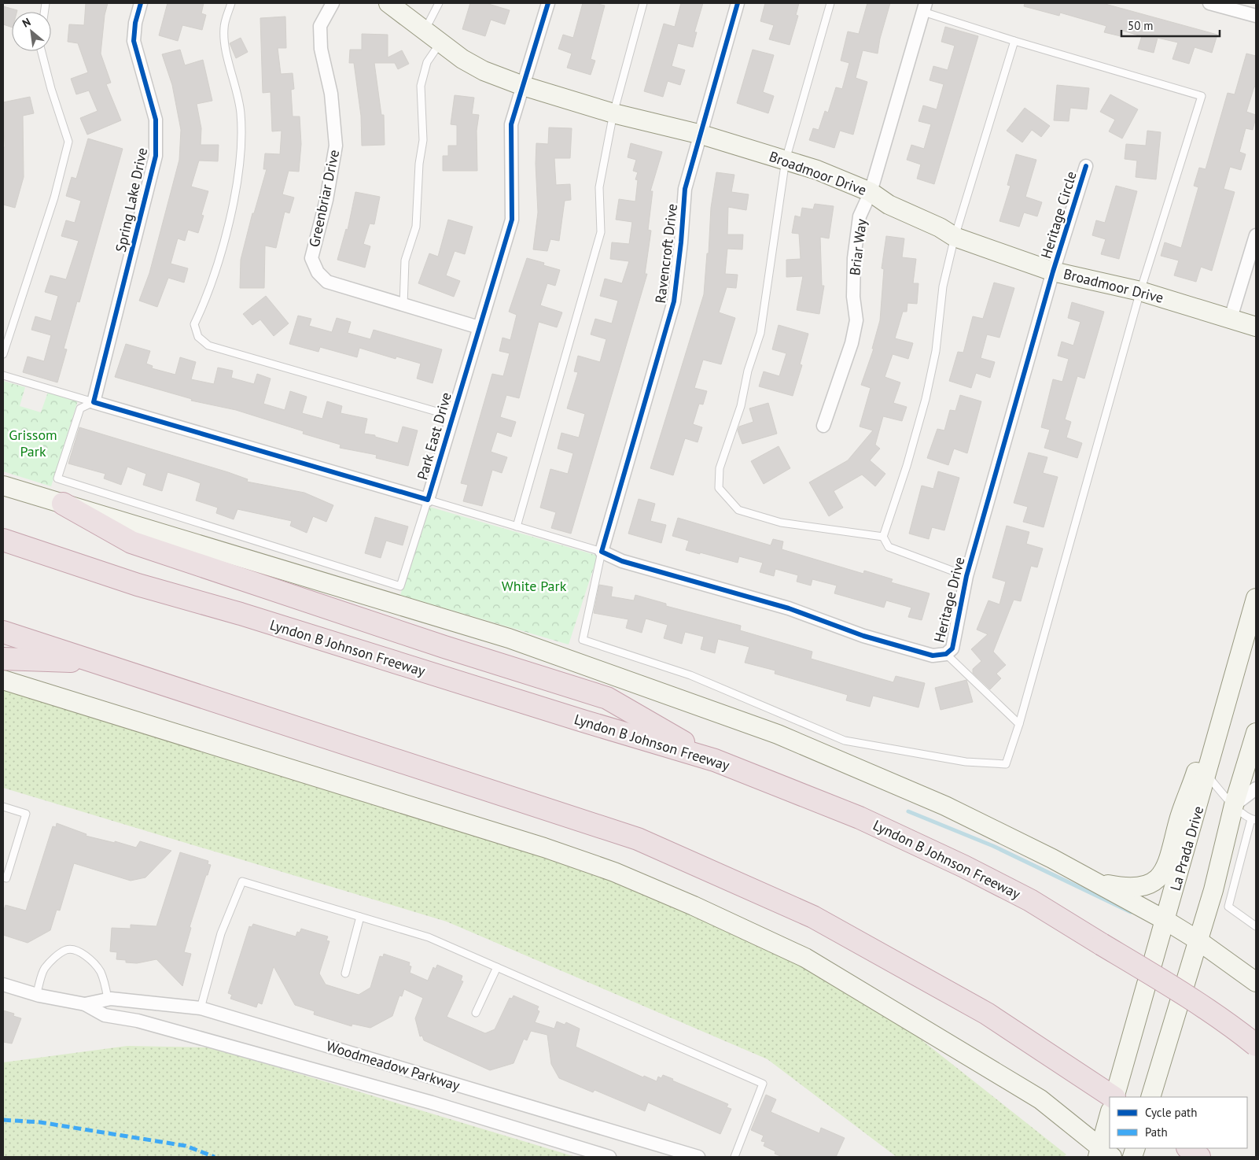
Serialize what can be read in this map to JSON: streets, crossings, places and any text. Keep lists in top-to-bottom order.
{
  "streets": {
    "highway": ["Lyndon B Johnson Freeway"],
    "main road": ["Broadmoor Drive", "La Prada Drive"],
    "street": [
      "Greenbriar Drive",
      "Spring Lake Drive",
      "Heritage Circle",
      "Briar Way",
      "Ravencroft Drive",
      "Park East Drive",
      "Heritage Drive",
      "Woodmeadow Parkway"
    ]
  },
  "crossings": [
    ["Broadmoor Drive", "Heritage Circle"],
    ["Broadmoor Drive", "Briar Way"],
    ["Broadmoor Drive", "Ravencroft Drive"],
    ["Broadmoor Drive", "Park East Drive"],
    ["Broadmoor Drive", "Heritage Drive"],
    ["Greenbriar Drive", "Park East Drive"],
    ["Spring Lake Drive", "Park East Drive"],
    ["Heritage Circle", "Heritage Drive"],
    ["Ravencroft Drive", "Heritage Drive"]
  ],
  "parks": ["Grissom Park", "White Park"],
  "legend": ["Cycle path", "Path"],
  "scale_bar": "50 m",
  "north": "top left"
}
